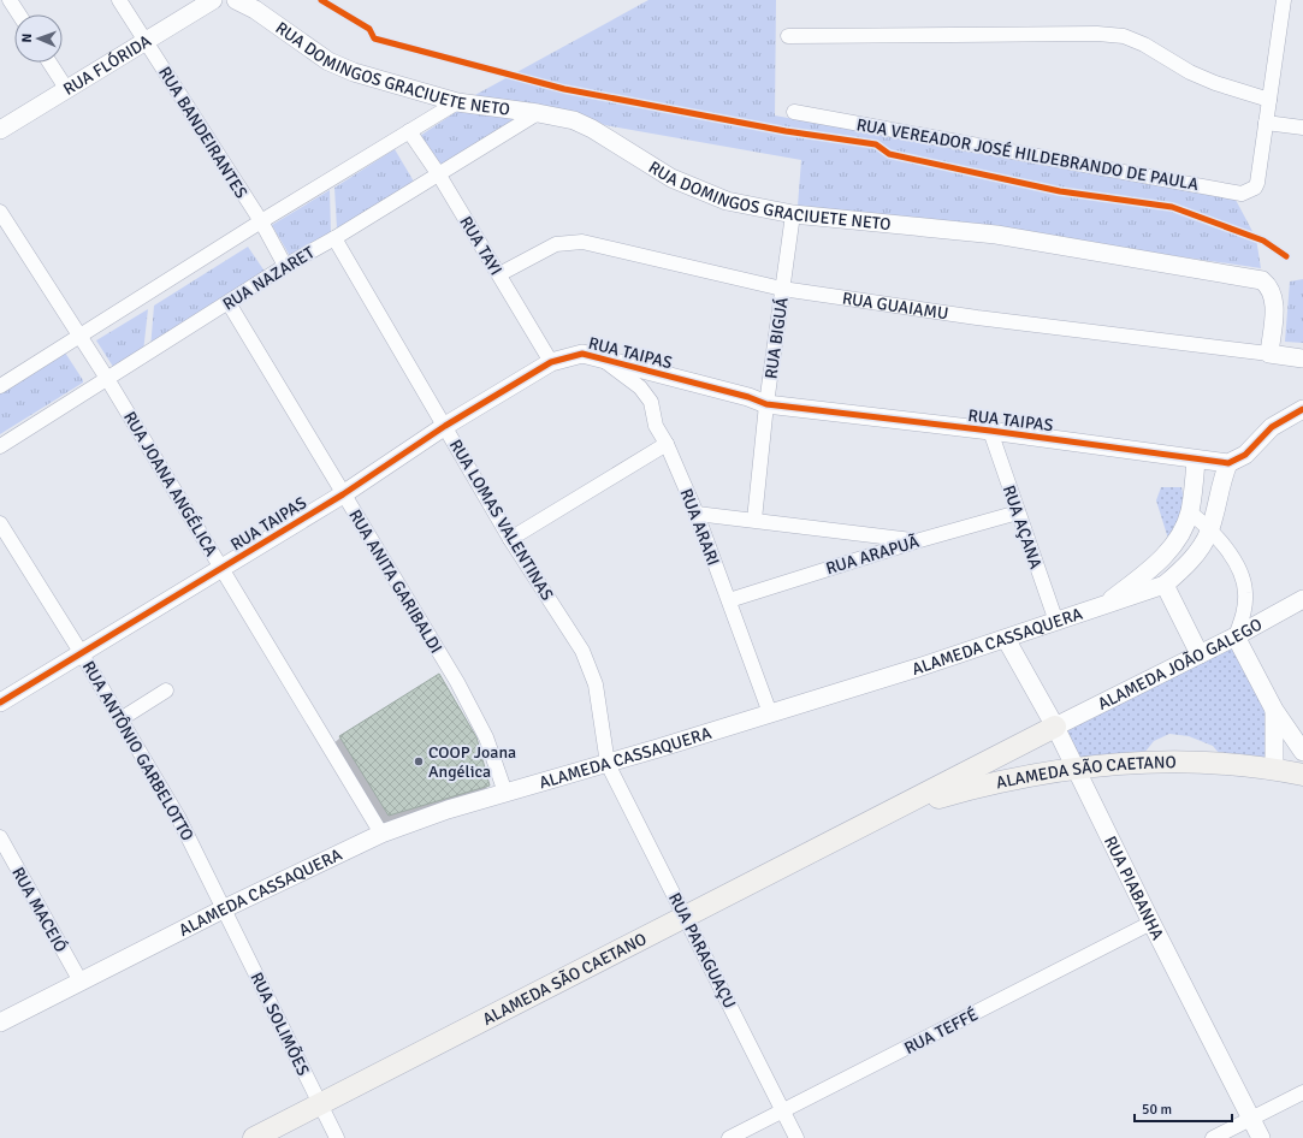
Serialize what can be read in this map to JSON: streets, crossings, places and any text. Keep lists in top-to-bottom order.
{
  "streets": {
    "main road": ["ALAMEDA SÃO CAETANO"],
    "street": [
      "RUA DOMINGOS GRACIUETE NETO",
      "RUA FLÓRIDA",
      "RUA BANDEIRANTES",
      "RUA VEREADOR JOSÉ HILDEBRANDO DE PAULA",
      "RUA TAYI",
      "RUA NAZARET",
      "RUA GUAIAMU",
      "RUA BIGUÁ",
      "RUA TAIPAS",
      "RUA JOANA ANGÉLICA",
      "RUA LOMAS VALENTINAS",
      "RUA ARARI",
      "RUA AÇANA",
      "RUA ARAPUÃ",
      "RUA ANITA GARIBALDI",
      "ALAMEDA CASSAQUERA",
      "ALAMEDA JOÃO GALEGO",
      "RUA ANTÔNIO GARBELOTTO",
      "RUA PIABANHA",
      "RUA MACEIÓ",
      "RUA PARAGUAÇU",
      "RUA SOLIMÕES",
      "RUA TEFFÉ"
    ]
  },
  "crossings": [
    ["RUA DOMINGOS GRACIUETE NETO", "RUA NAZARET"],
    ["RUA DOMINGOS GRACIUETE NETO", "RUA GUAIAMU"],
    ["RUA DOMINGOS GRACIUETE NETO", "RUA BIGUÁ"],
    ["RUA FLÓRIDA", "RUA BANDEIRANTES"],
    ["RUA BANDEIRANTES", "RUA NAZARET"],
    ["RUA TAYI", "RUA NAZARET"],
    ["RUA TAYI", "RUA GUAIAMU"],
    ["RUA TAYI", "RUA TAIPAS"],
    ["RUA NAZARET", "RUA JOANA ANGÉLICA"],
    ["RUA NAZARET", "RUA LOMAS VALENTINAS"],
    ["RUA NAZARET", "RUA ANITA GARIBALDI"],
    ["RUA GUAIAMU", "RUA BIGUÁ"],
    ["RUA BIGUÁ", "RUA TAIPAS"],
    ["RUA TAIPAS", "RUA JOANA ANGÉLICA"],
    ["RUA TAIPAS", "RUA LOMAS VALENTINAS"],
    ["RUA TAIPAS", "RUA ARARI"],
    ["RUA TAIPAS", "RUA AÇANA"],
    ["RUA TAIPAS", "RUA ANITA GARIBALDI"],
    ["RUA TAIPAS", "RUA ANTÔNIO GARBELOTTO"],
    ["RUA JOANA ANGÉLICA", "ALAMEDA CASSAQUERA"],
    ["RUA LOMAS VALENTINAS", "ALAMEDA CASSAQUERA"],
    ["RUA LOMAS VALENTINAS", "RUA PARAGUAÇU"],
    ["RUA ARARI", "RUA ARAPUÃ"],
    ["RUA ARARI", "ALAMEDA CASSAQUERA"],
    ["RUA AÇANA", "RUA ARAPUÃ"],
    ["RUA AÇANA", "ALAMEDA CASSAQUERA"],
    ["RUA ANITA GARIBALDI", "ALAMEDA CASSAQUERA"],
    ["ALAMEDA CASSAQUERA", "RUA ANTÔNIO GARBELOTTO"],
    ["ALAMEDA CASSAQUERA", "RUA PIABANHA"],
    ["ALAMEDA CASSAQUERA", "RUA MACEIÓ"],
    ["ALAMEDA CASSAQUERA", "RUA PARAGUAÇU"],
    ["ALAMEDA CASSAQUERA", "RUA SOLIMÕES"],
    ["ALAMEDA JOÃO GALEGO", "ALAMEDA SÃO CAETANO"],
    ["ALAMEDA JOÃO GALEGO", "RUA PIABANHA"],
    ["RUA ANTÔNIO GARBELOTTO", "RUA SOLIMÕES"],
    ["ALAMEDA SÃO CAETANO", "RUA PIABANHA"],
    ["ALAMEDA SÃO CAETANO", "RUA PARAGUAÇU"],
    ["ALAMEDA SÃO CAETANO", "RUA SOLIMÕES"],
    ["RUA PIABANHA", "RUA TEFFÉ"],
    ["RUA PARAGUAÇU", "RUA TEFFÉ"]
  ],
  "places": ["COOP Joana Angélica"],
  "scale_bar": "50 m",
  "north": "left"
}
